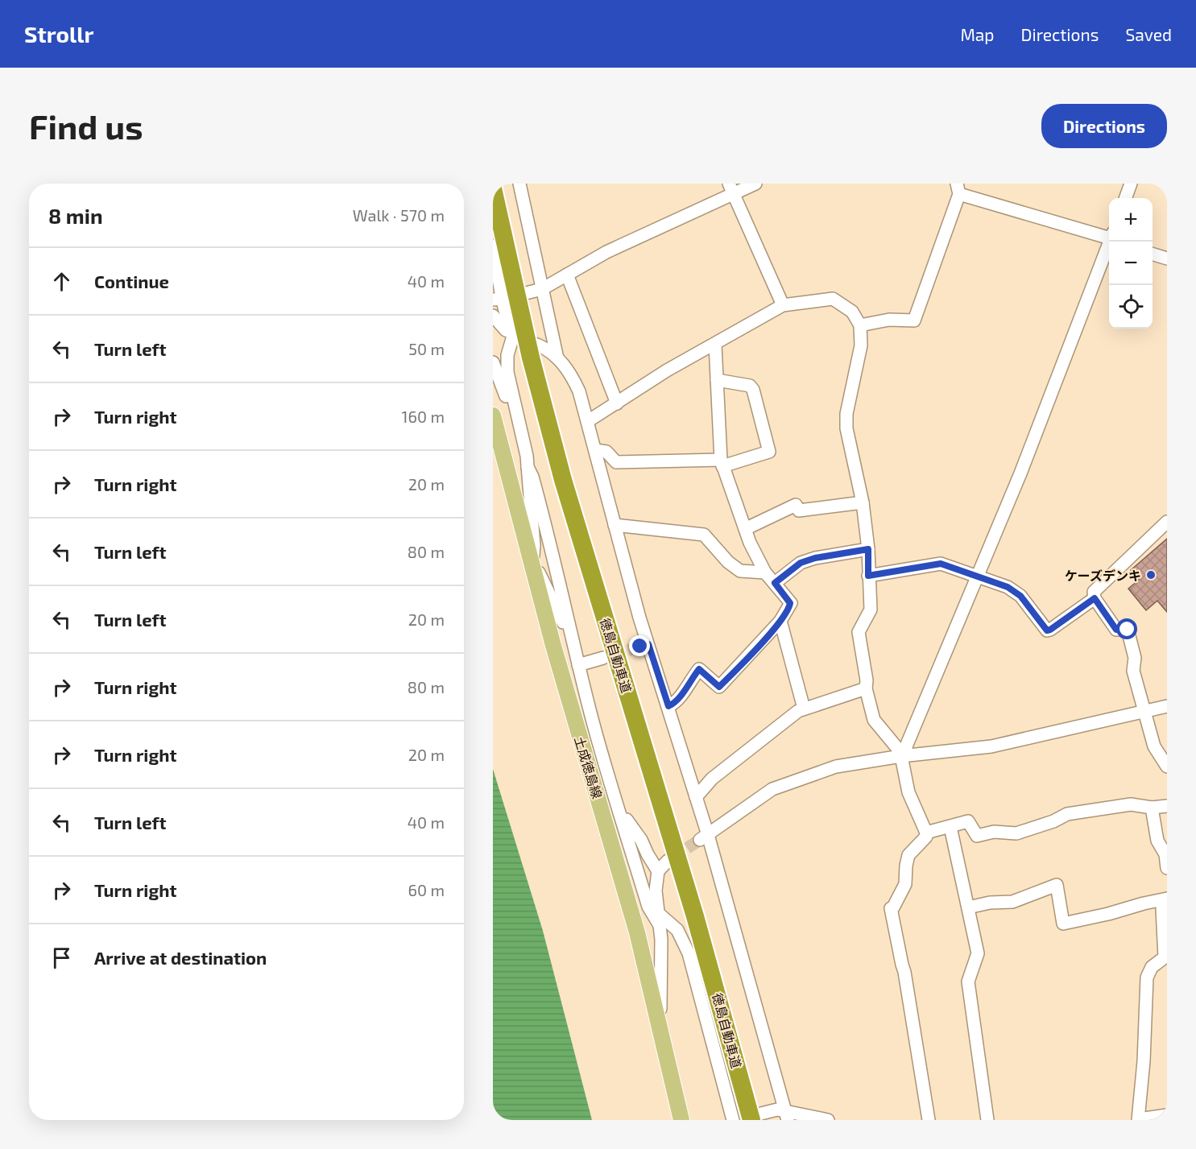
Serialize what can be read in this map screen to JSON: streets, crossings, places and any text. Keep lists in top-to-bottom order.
{
  "streets": {
    "highway": ["徳島自動車道"],
    "main road": ["土成徳島線"]
  },
  "places": ["ケーズデンキ"],
  "page": {
    "header": "Strollr",
    "nav": ["Map", "Directions", "Saved"],
    "buttons": "Directions",
    "title": "Find us",
    "heading": ["8 min", "Walk · 570 m"],
    "map_buttons": ["+", "−"],
    "list": [
      ["Continue", "40 m"],
      ["Turn left", "50 m"],
      ["Turn right", "160 m"],
      ["Turn right", "20 m"],
      ["Turn left", "80 m"],
      ["Turn left", "20 m"],
      ["Turn right", "80 m"],
      ["Turn right", "20 m"],
      ["Turn left", "40 m"],
      ["Turn right", "60 m"],
      "Arrive at destination"
    ]
  }
}
